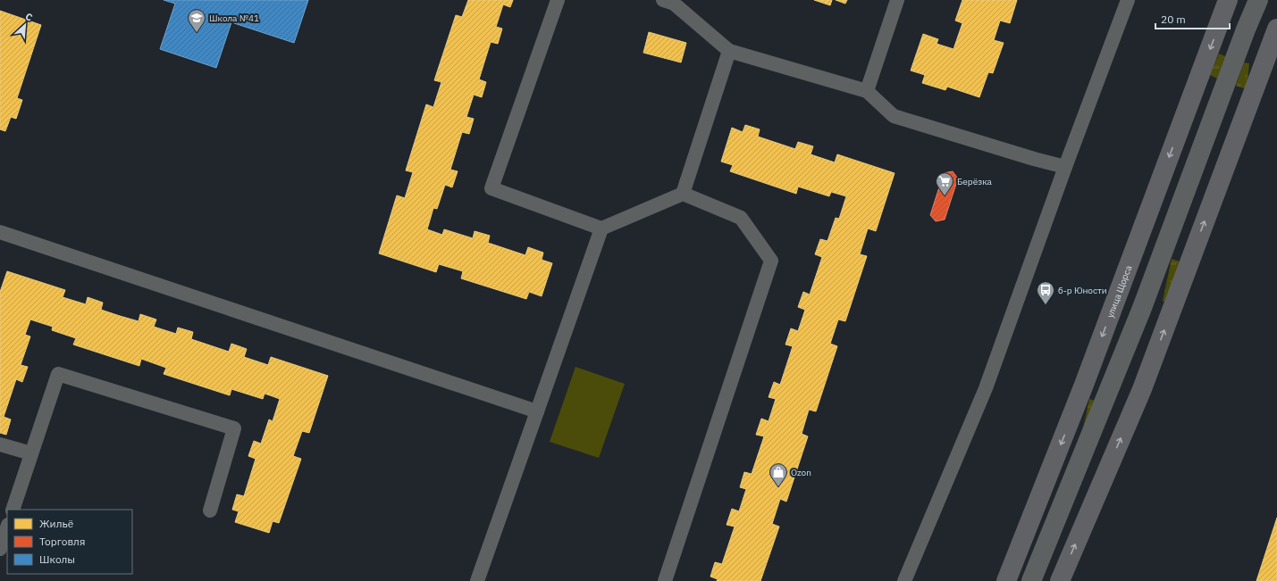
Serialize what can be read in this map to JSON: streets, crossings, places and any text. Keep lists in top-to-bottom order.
{
  "streets": {
    "main road": ["улица Щорса"]
  },
  "places": {
    "school or university": ["Школа №41"],
    "supermarket": ["Берёзка"],
    "bus stop": ["б-р Юности"],
    "shop": ["Ozon"]
  },
  "legend": ["Жильё", "Торговля", "Школы"],
  "scale_bar": "20 m",
  "north": "top right"
}
